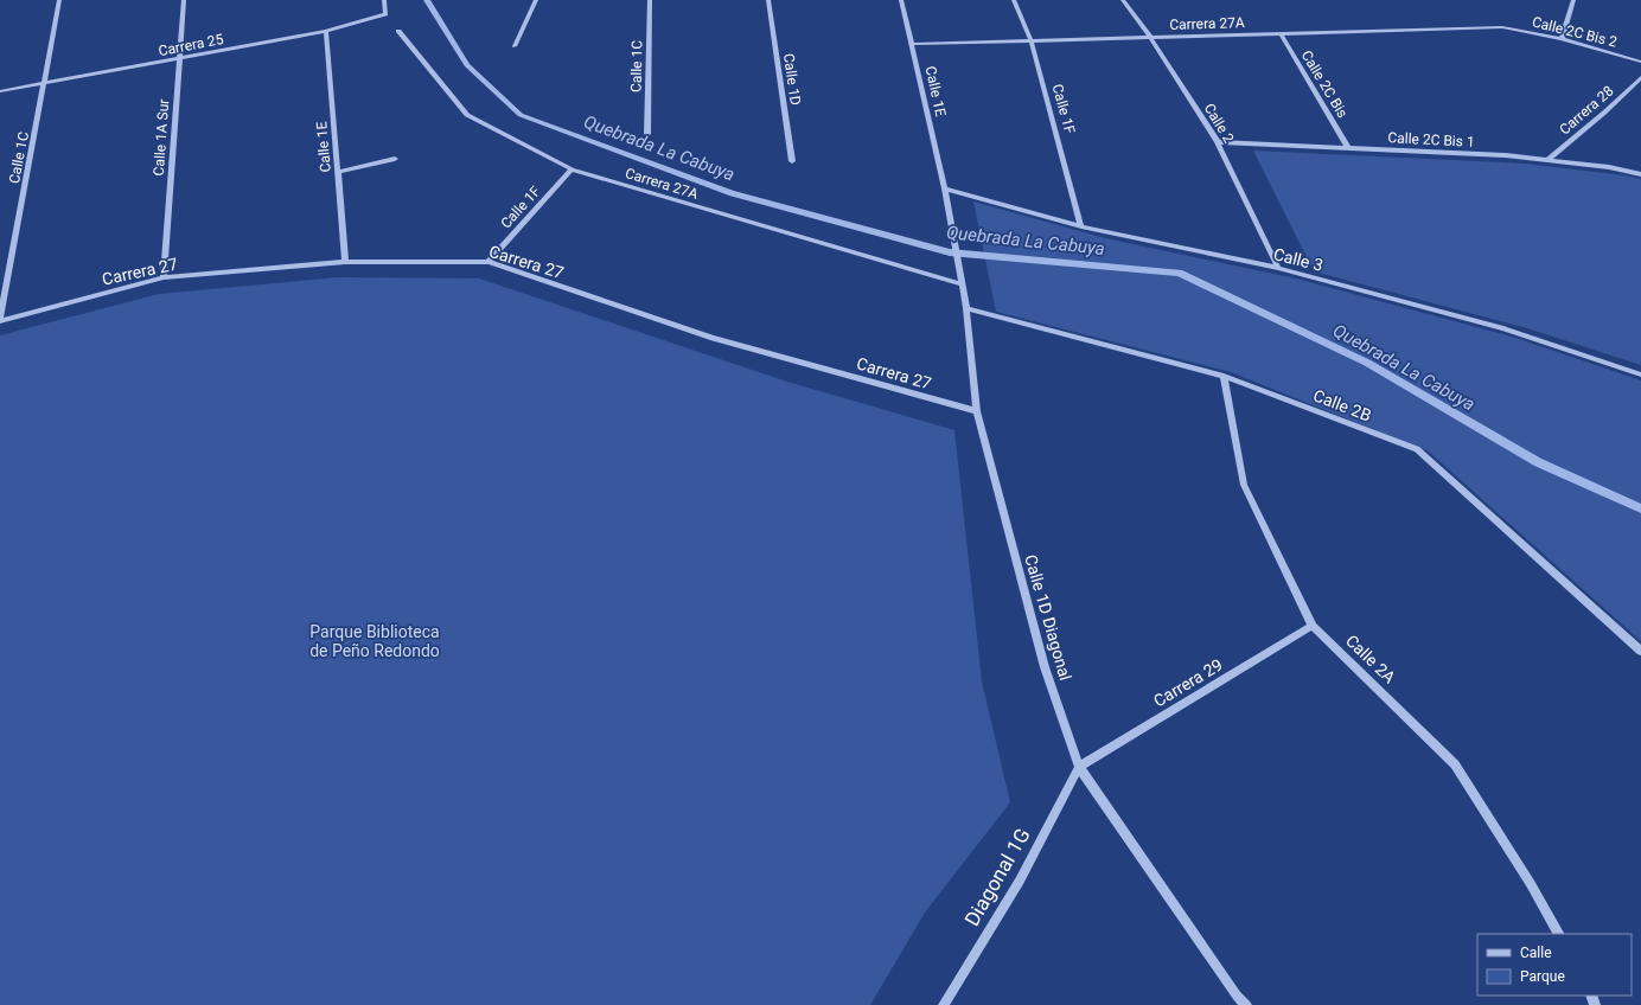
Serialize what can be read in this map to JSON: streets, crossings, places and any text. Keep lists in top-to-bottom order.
{
  "streets": {
    "street": [
      "Carrera 27A",
      "Calle 2C Bis 2",
      "Carrera 25",
      "Calle 1C",
      "Calle 1D",
      "Calle 2C Bis",
      "Calle 1E",
      "Calle 1F",
      "Carrera 28",
      "Calle 2",
      "Calle 1A Sur",
      "Calle 2C Bis 1",
      "Calle 3",
      "Carrera 27",
      "Calle 2B",
      "Calle 1D Diagonal",
      "Calle 2A",
      "Carrera 29",
      "Diagonal 1G"
    ]
  },
  "crossings": [
    ["Carrera 27A", "Calle 2C Bis 2"],
    ["Carrera 27A", "Calle 2C Bis"],
    ["Carrera 27A", "Calle 1E"],
    ["Carrera 27A", "Calle 1F"],
    ["Carrera 27A", "Calle 2"],
    ["Carrera 27A", "Calle 1D Diagonal"],
    ["Carrera 25", "Calle 1C"],
    ["Carrera 25", "Calle 1E"],
    ["Carrera 25", "Calle 1A Sur"],
    ["Calle 1C", "Carrera 27"],
    ["Calle 2C Bis", "Calle 2C Bis 1"],
    ["Calle 1E", "Calle 3"],
    ["Calle 1E", "Carrera 27"],
    ["Calle 1E", "Calle 1D Diagonal"],
    ["Calle 1F", "Calle 3"],
    ["Calle 1F", "Carrera 27"],
    ["Carrera 28", "Calle 2C Bis 1"],
    ["Calle 2", "Calle 2C Bis 1"],
    ["Calle 2", "Calle 3"],
    ["Calle 1A Sur", "Carrera 27"],
    ["Calle 3", "Calle 1D Diagonal"],
    ["Carrera 27", "Calle 1D Diagonal"],
    ["Calle 2B", "Calle 1D Diagonal"],
    ["Calle 2B", "Calle 2A"],
    ["Calle 1D Diagonal", "Carrera 29"],
    ["Calle 1D Diagonal", "Diagonal 1G"],
    ["Calle 2A", "Carrera 29"],
    ["Carrera 29", "Diagonal 1G"]
  ],
  "water": ["Quebrada La Cabuya"],
  "parks": ["Parque Biblioteca de Peño Redondo"],
  "legend": ["Calle", "Parque"]
}
